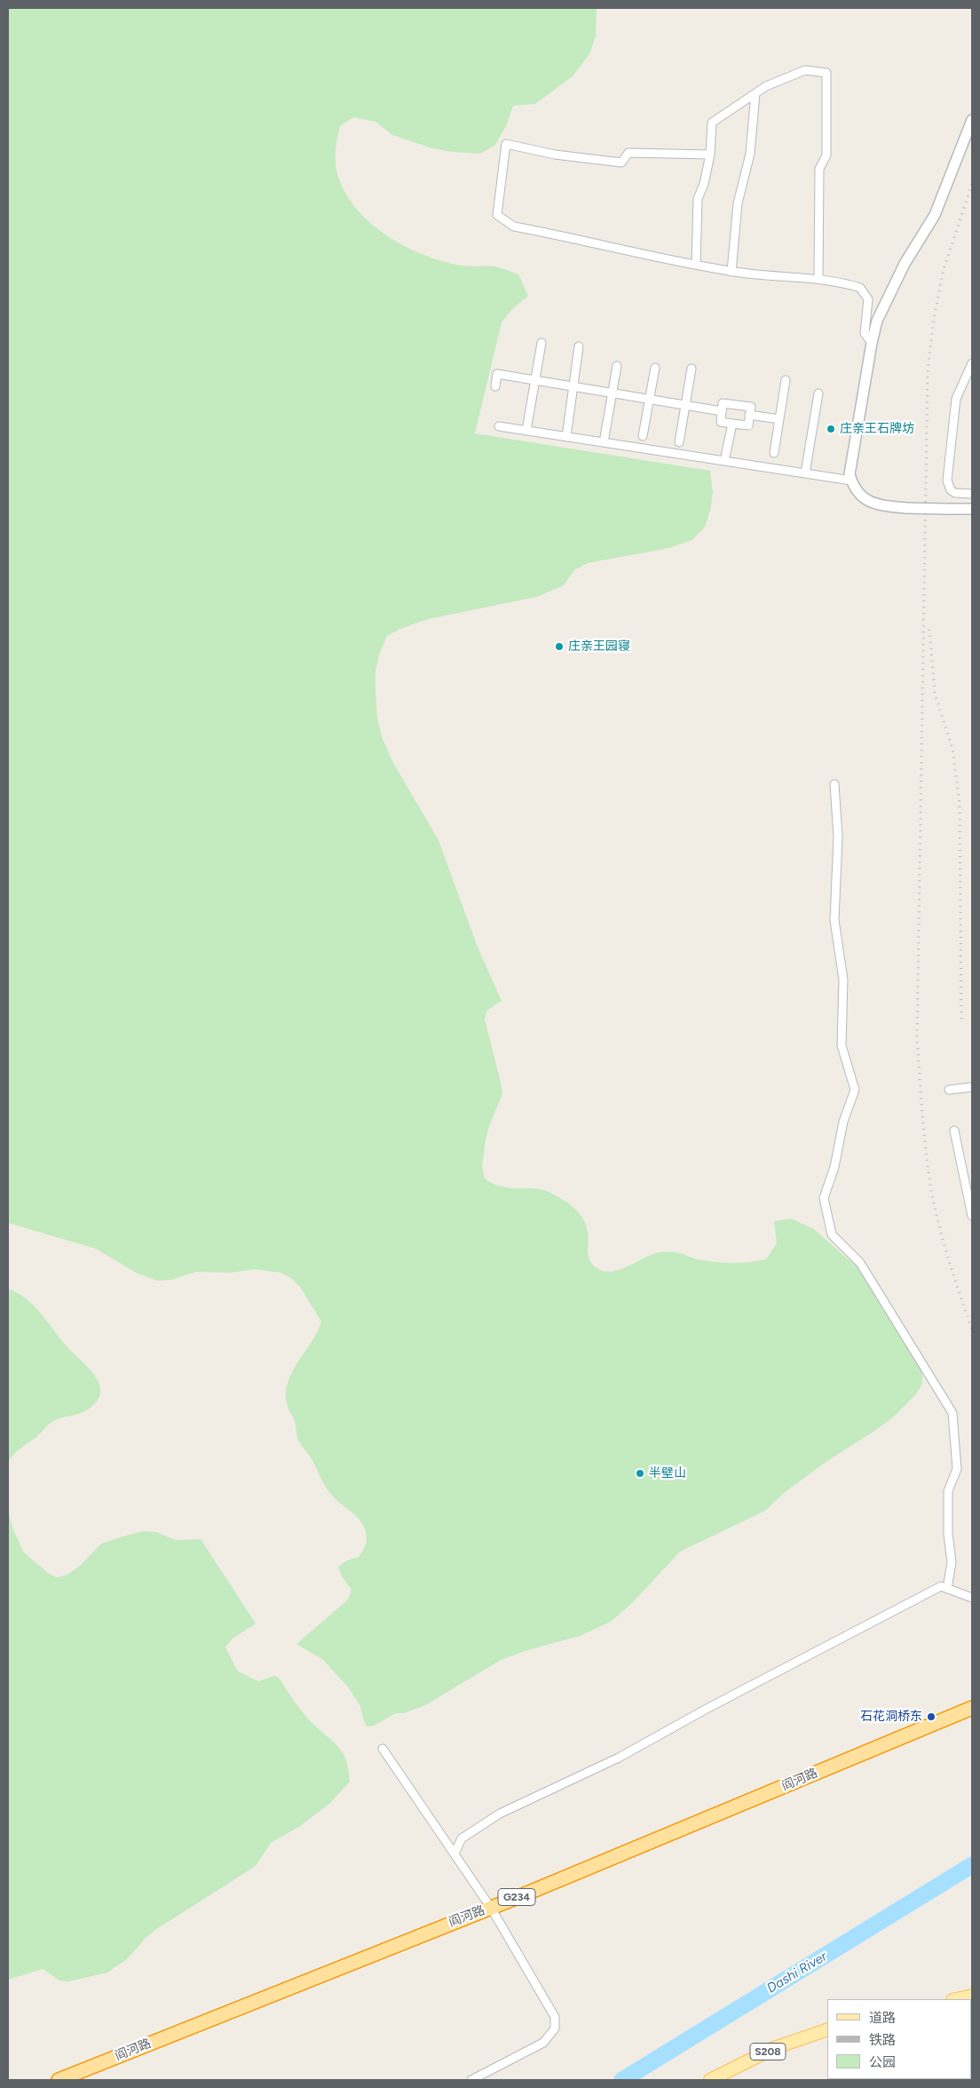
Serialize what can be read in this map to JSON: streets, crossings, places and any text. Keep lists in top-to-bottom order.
{
  "streets": {
    "highway": ["阎河路", "G234"],
    "main road": ["S208"]
  },
  "water": ["Dashi River"],
  "places": [
    "庄亲王石牌坊",
    "庄亲王园寝",
    "半壁山",
    "石花洞桥东"
  ],
  "legend": ["道路", "铁路", "公园"]
}
